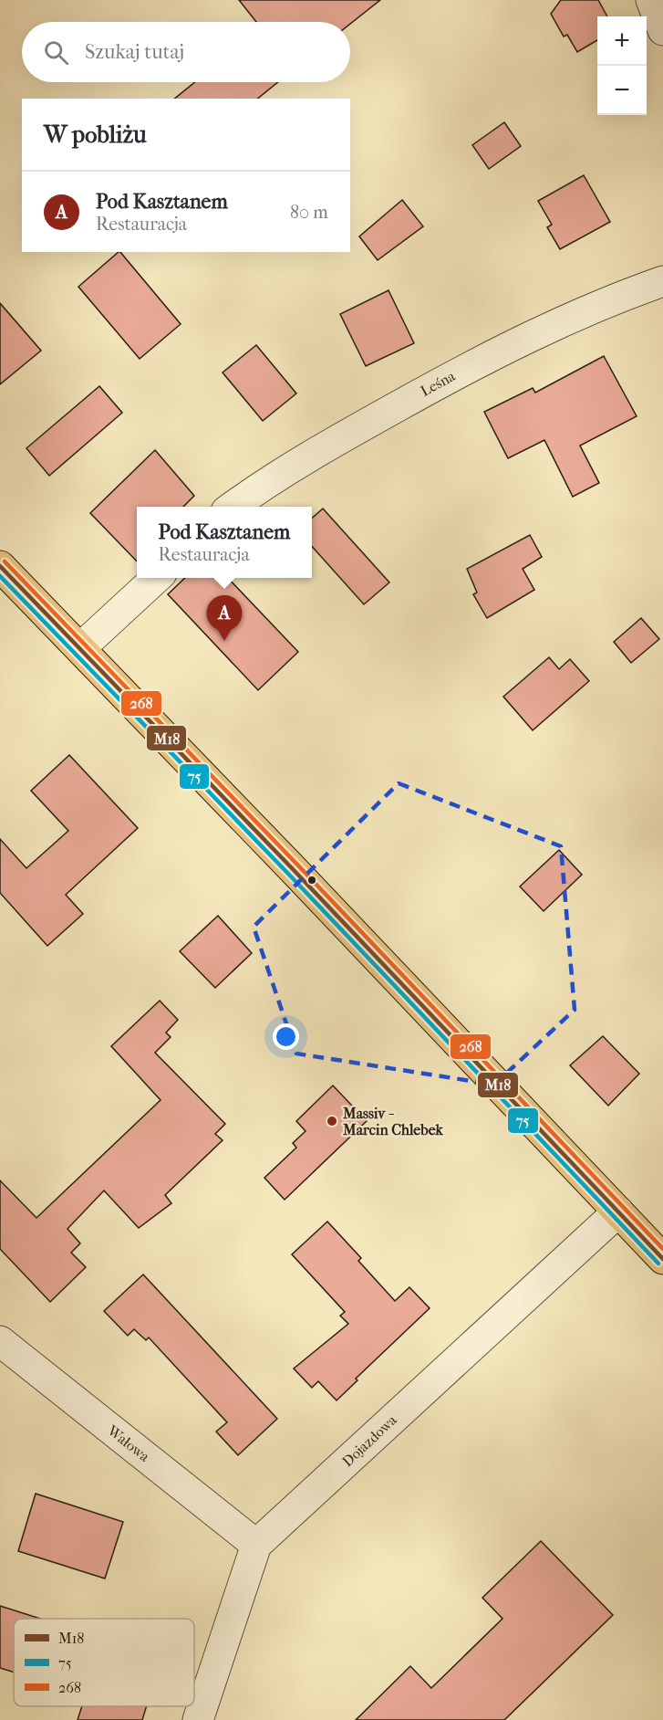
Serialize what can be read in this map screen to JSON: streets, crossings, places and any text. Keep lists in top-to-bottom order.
{
  "streets": {
    "street": ["Leśna", "Dojazdowa", "Wałowa"]
  },
  "crossings": [
    ["Dojazdowa", "Wałowa"]
  ],
  "places": ["Massiv - Marcin Chlebek"],
  "lines": ["transit line 268", "transit line M18", "transit line 75"],
  "legend": ["M18", "75", "268"],
  "page": {
    "map_buttons": ["+", "−"],
    "search": "Szukaj tutaj",
    "heading": "W pobliżu",
    "list": [
      {
        "mark": "A",
        "name": "Pod Kasztanem",
        "note": "Restauracja",
        "value": "80 m"
      }
    ],
    "popup": ["Pod Kasztanem", "Restauracja"],
    "pins": "A"
  }
}
